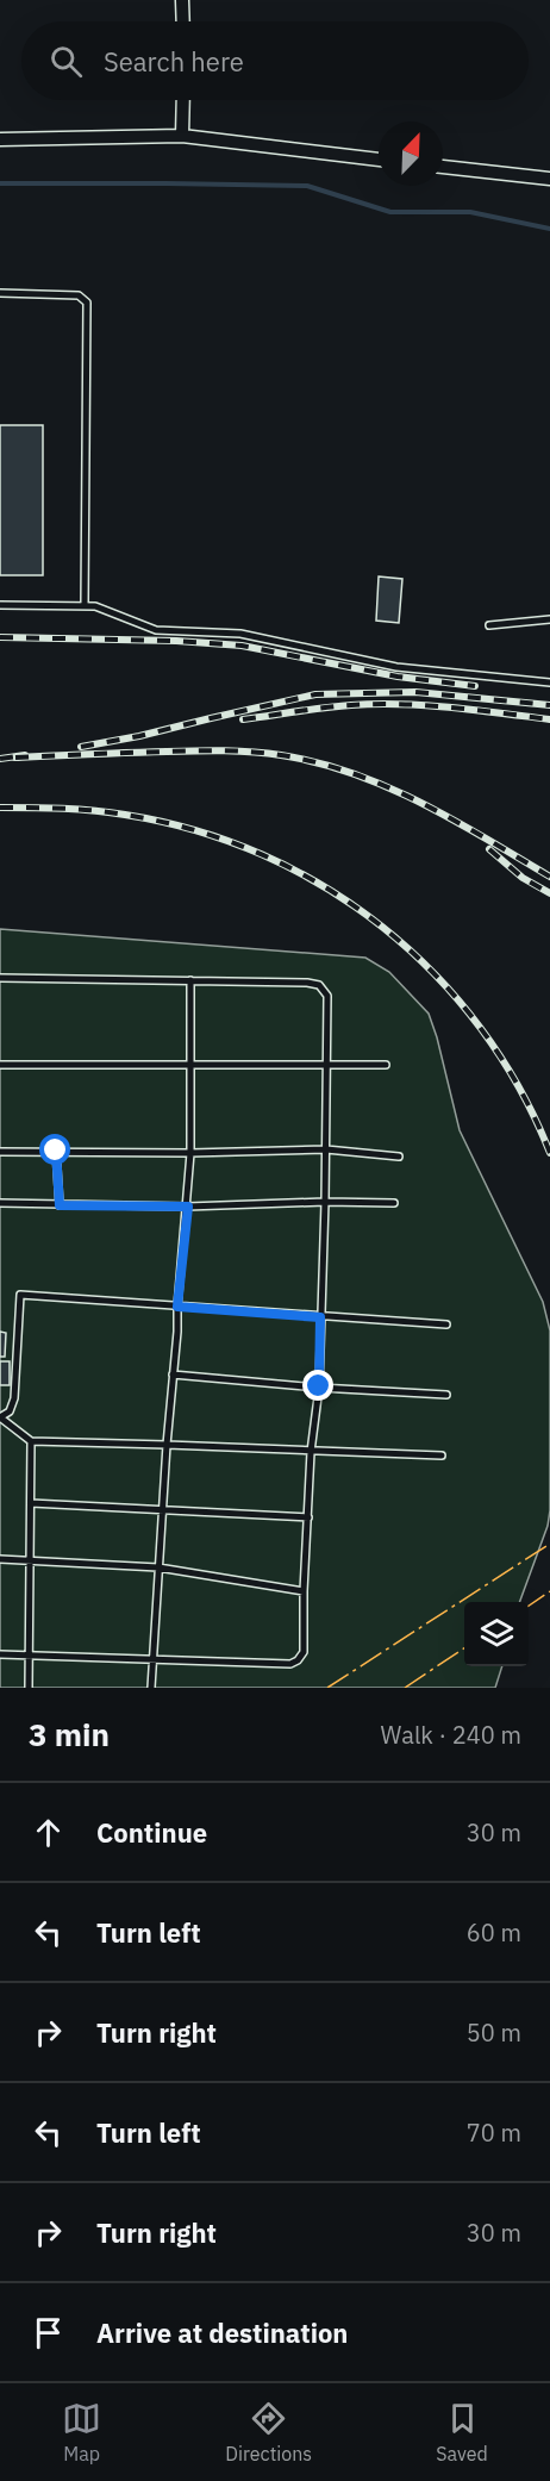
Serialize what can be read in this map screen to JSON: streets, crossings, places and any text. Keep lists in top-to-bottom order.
{
  "north": "top right",
  "page": {
    "search": "Search here",
    "heading": ["3 min", "Walk · 240 m"],
    "list": [
      ["Continue", "30 m"],
      ["Turn left", "60 m"],
      ["Turn right", "50 m"],
      ["Turn left", "70 m"],
      ["Turn right", "30 m"],
      "Arrive at destination"
    ],
    "nav": ["Map", "Directions", "Saved"]
  }
}
